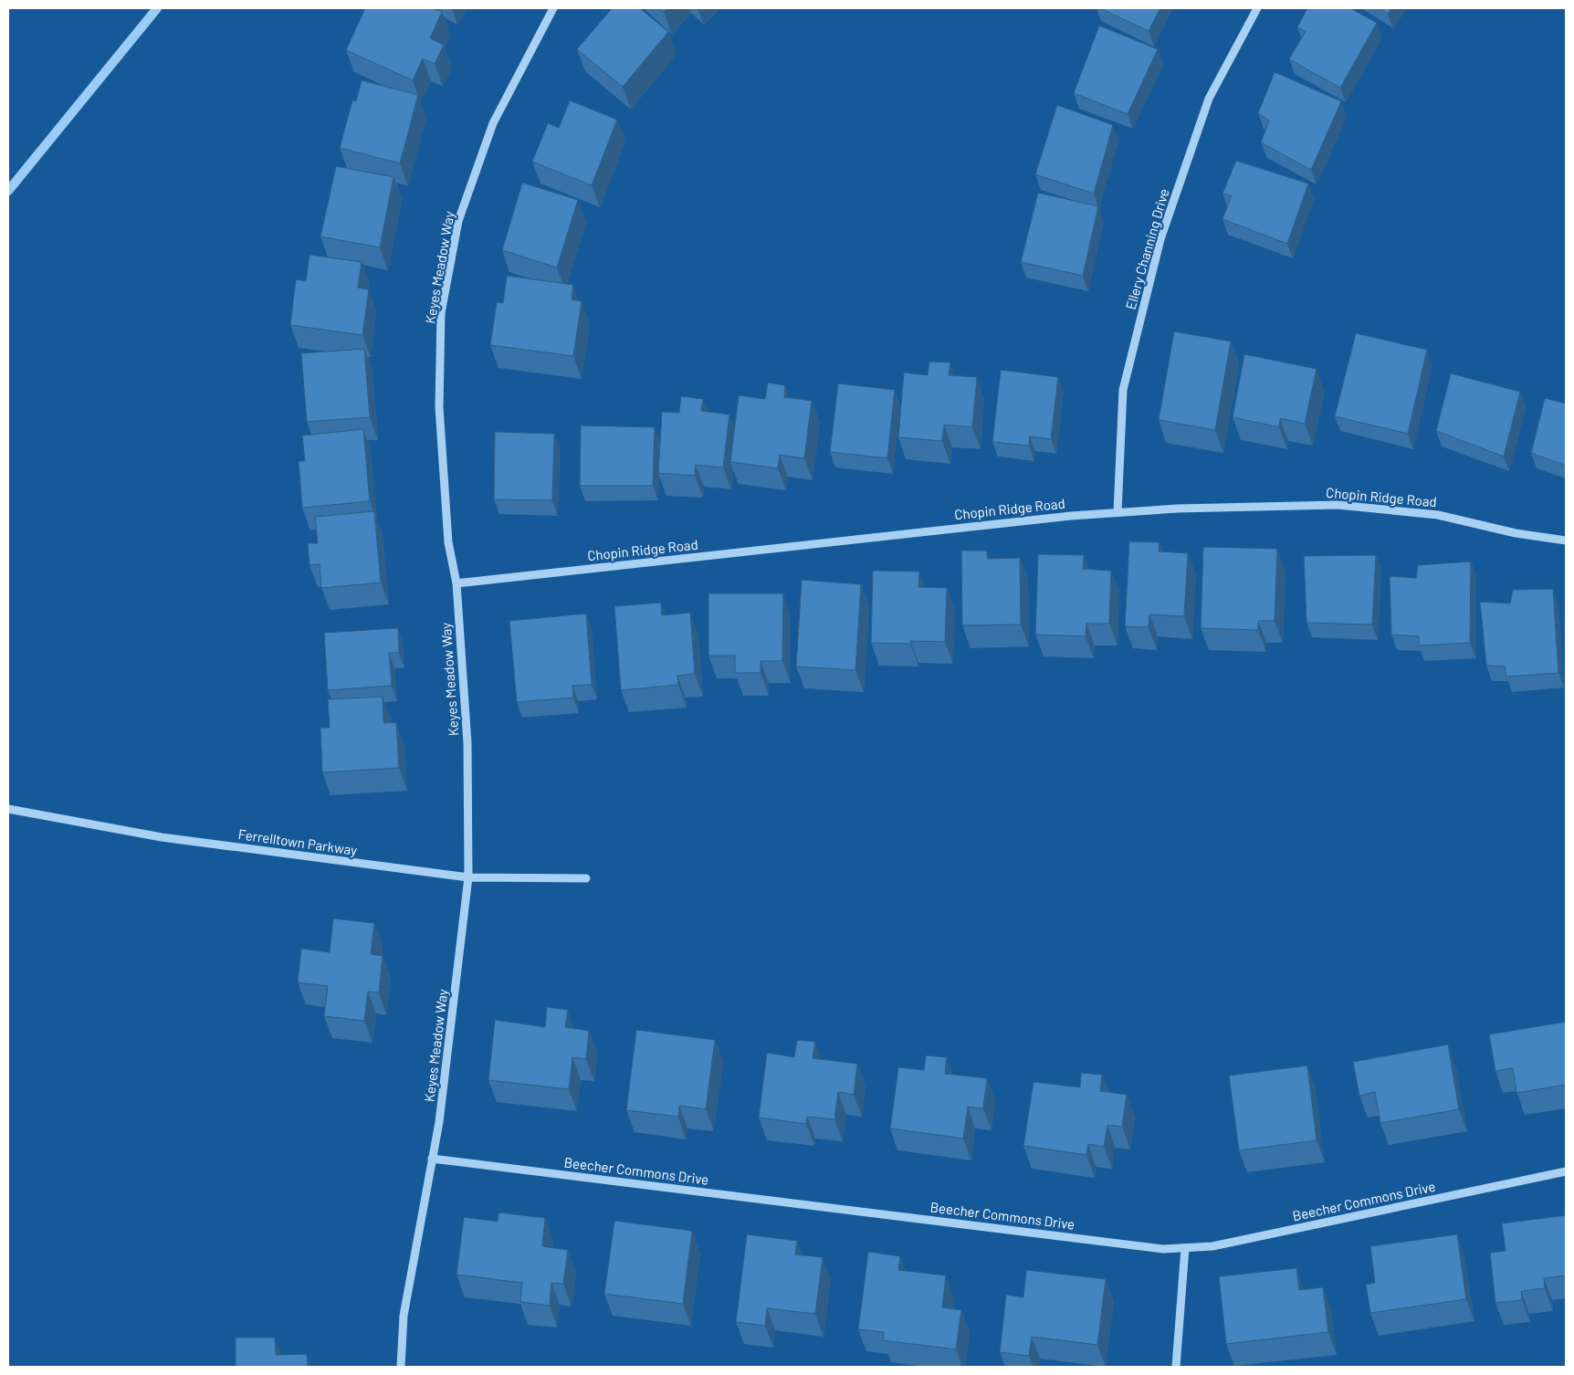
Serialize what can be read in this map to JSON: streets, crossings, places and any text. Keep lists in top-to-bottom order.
{
  "streets": {
    "street": [
      "Ellery Channing Drive",
      "Keyes Meadow Way",
      "Chopin Ridge Road",
      "Ferrelltown Parkway",
      "Beecher Commons Drive"
    ]
  },
  "crossings": [
    ["Ellery Channing Drive", "Chopin Ridge Road"],
    ["Keyes Meadow Way", "Chopin Ridge Road"],
    ["Keyes Meadow Way", "Ferrelltown Parkway"],
    ["Keyes Meadow Way", "Beecher Commons Drive"]
  ]
}
